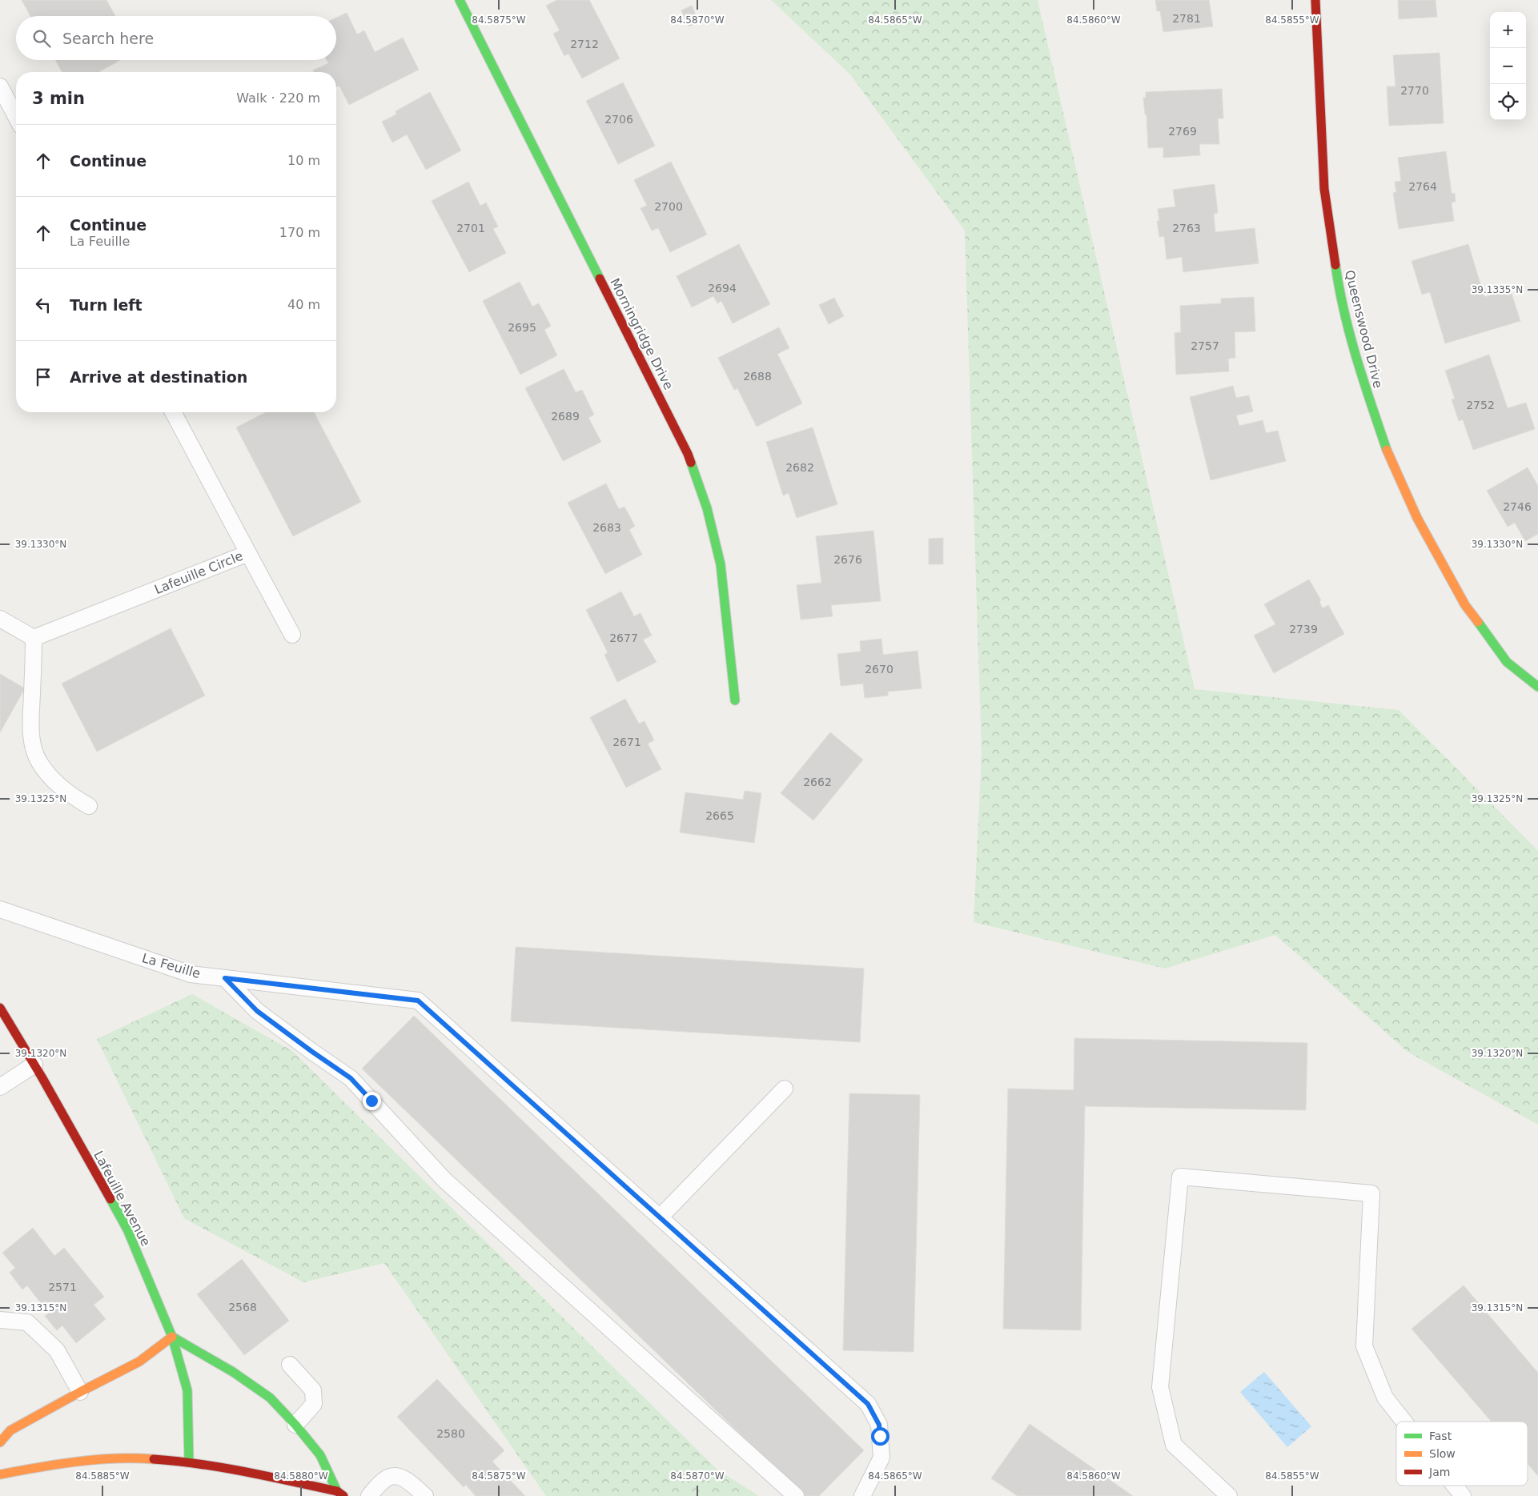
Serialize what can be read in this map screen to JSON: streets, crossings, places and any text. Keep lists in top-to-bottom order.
{
  "streets": {
    "street": ["Queenswood Drive", "Morningridge Drive", "Lafeuille Avenue"],
    "lane": ["Lafeuille Circle", "La Feuille"]
  },
  "house_numbers": [
    "2781",
    "2712",
    "2770",
    "2706",
    "2769",
    "2764",
    "2700",
    "2701",
    "2763",
    "2694",
    "2695",
    "2757",
    "2688",
    "2752",
    "2689",
    "2682",
    "2746",
    "2683",
    "2676",
    "2739",
    "2677",
    "2670",
    "2671",
    "2662",
    "2665",
    "2571",
    "2568",
    "2580"
  ],
  "legend": ["Fast", "Slow", "Jam"],
  "page": {
    "map_buttons": ["+", "−"],
    "search": "Search here",
    "heading": ["3 min", "Walk · 220 m"],
    "list": [
      ["Continue", "10 m"],
      ["Continue", "La Feuille", "170 m"],
      ["Turn left", "40 m"],
      "Arrive at destination"
    ]
  },
  "coordinates": [
    "84.5875°W",
    "84.5870°W",
    "84.5865°W",
    "84.5860°W",
    "84.5855°W",
    "39.1335°N",
    "39.1330°N",
    "39.1325°N",
    "39.1320°N",
    "39.1315°N",
    "84.5885°W",
    "84.5880°W"
  ]
}
